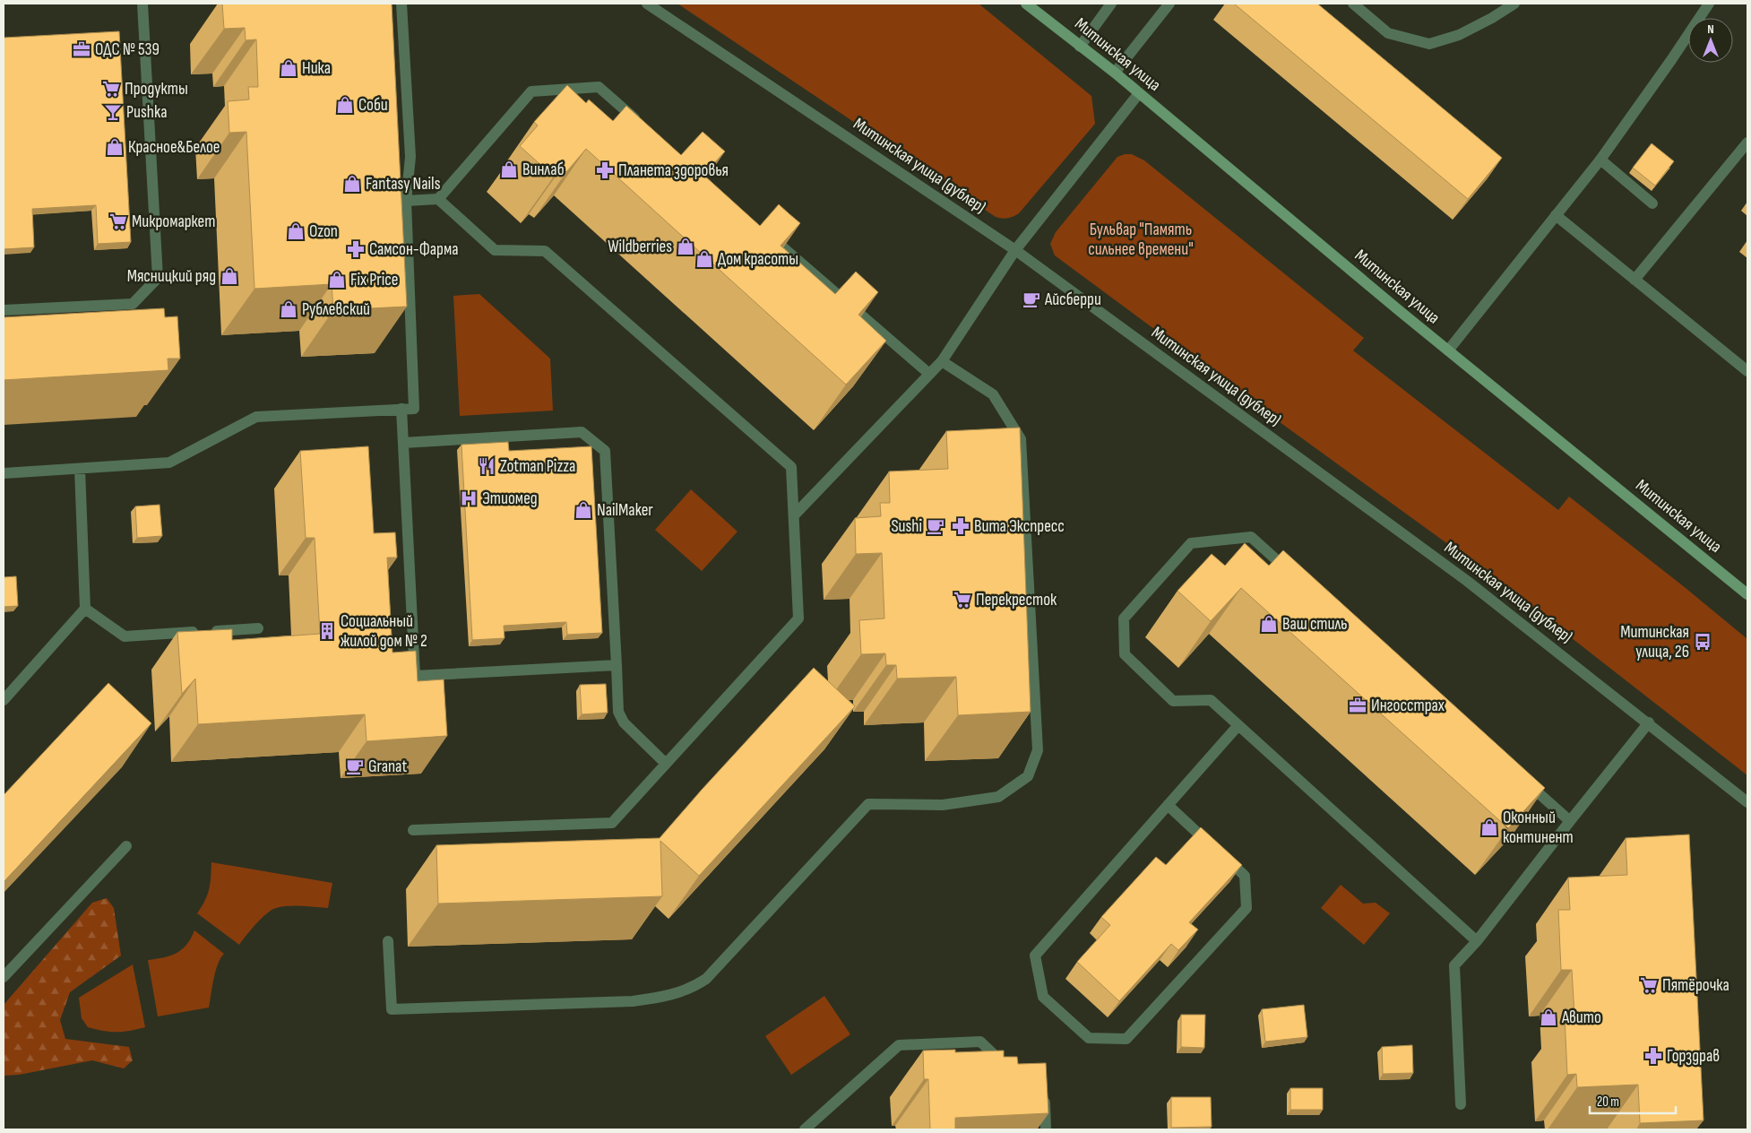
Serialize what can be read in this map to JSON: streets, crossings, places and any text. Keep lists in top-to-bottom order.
{
  "streets": {
    "main road": ["Митинская улица"],
    "street": ["Митинская улица (дублер)"]
  },
  "parks": ["Бульвар \"Память сильнее времени\""],
  "places": {
    "office": ["ОДС № 539", "Ингосстрах"],
    "shop": [
      "Ника",
      "Соби",
      "Красное&Белое",
      "Винлаб",
      "Fantasy Nails",
      "Ozon",
      "Wildberries",
      "Дом красоты",
      "Мясницкий ряд",
      "Fix Price",
      "Рублевский",
      "NailMaker",
      "Ваш стиль",
      "Оконный континент",
      "Авито"
    ],
    "supermarket": [
      "Продукты",
      "Микромаркет",
      "Перекресток",
      "Пятёрочка"
    ],
    "bar": ["Pushka"],
    "pharmacy": [
      "Планета здоровья",
      "Самсон-Фарма",
      "Вита Экспресс",
      "Горздрав"
    ],
    "cafe": ["Айсберри", "Sushi", "Granat"],
    "restaurant": ["Zotman Pizza"],
    "hospital": ["Этиомед"],
    "building": ["Социальный жилой дом № 2"],
    "bus stop": ["Митинская улица, 26"]
  },
  "scale_bar": "20 m",
  "north": "top"
}
